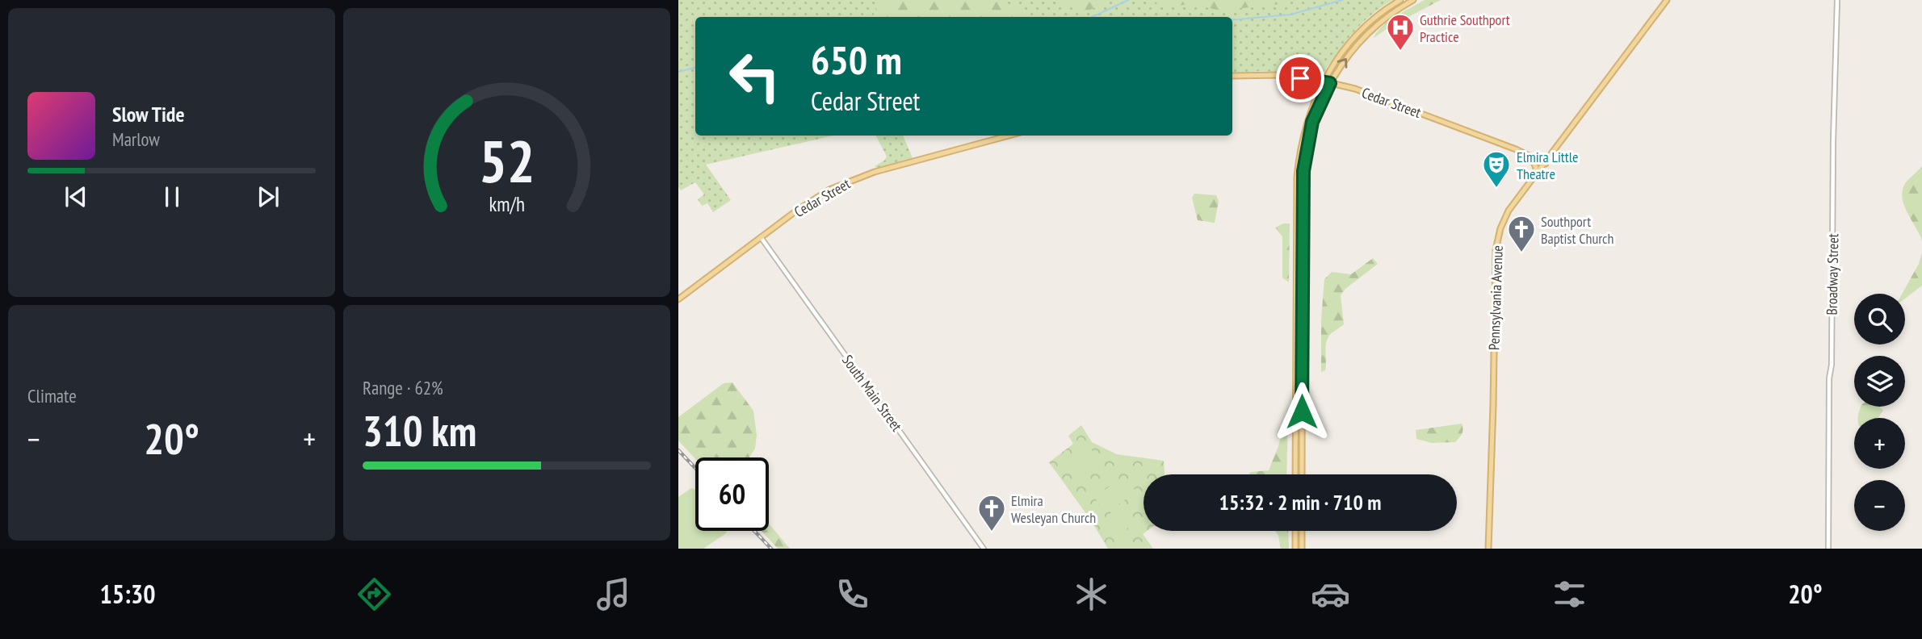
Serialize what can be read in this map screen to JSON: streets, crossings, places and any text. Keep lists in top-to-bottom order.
{
  "streets": {
    "main road": ["Cedar Street", "Pennsylvania Avenue"],
    "street": ["Broadway Street", "South Main Street"]
  },
  "crossings": [
    ["Cedar Street", "Pennsylvania Avenue"],
    ["Cedar Street", "South Main Street"]
  ],
  "places": {
    "hospital": ["Guthrie Southport Practice"],
    "theatre": ["Elmira Little Theatre"],
    "church": ["Southport Baptist Church", "Elmira Wesleyan Church"]
  },
  "page": {
    "turn": ["650 m", "Cedar Street"],
    "song": ["Slow Tide", "Marlow"],
    "map_buttons": ["+", "−"],
    "tile": [
      "Climate",
      ["Range · 62%", "310 km"]
    ],
    "heat": ["−", "20°", "+"],
    "limit": "60",
    "trip": "15:32 · 2 min · 710 m",
    "tabs": ["15:30", "20°"],
    "gauge": ["52", "km/h"]
  }
}
